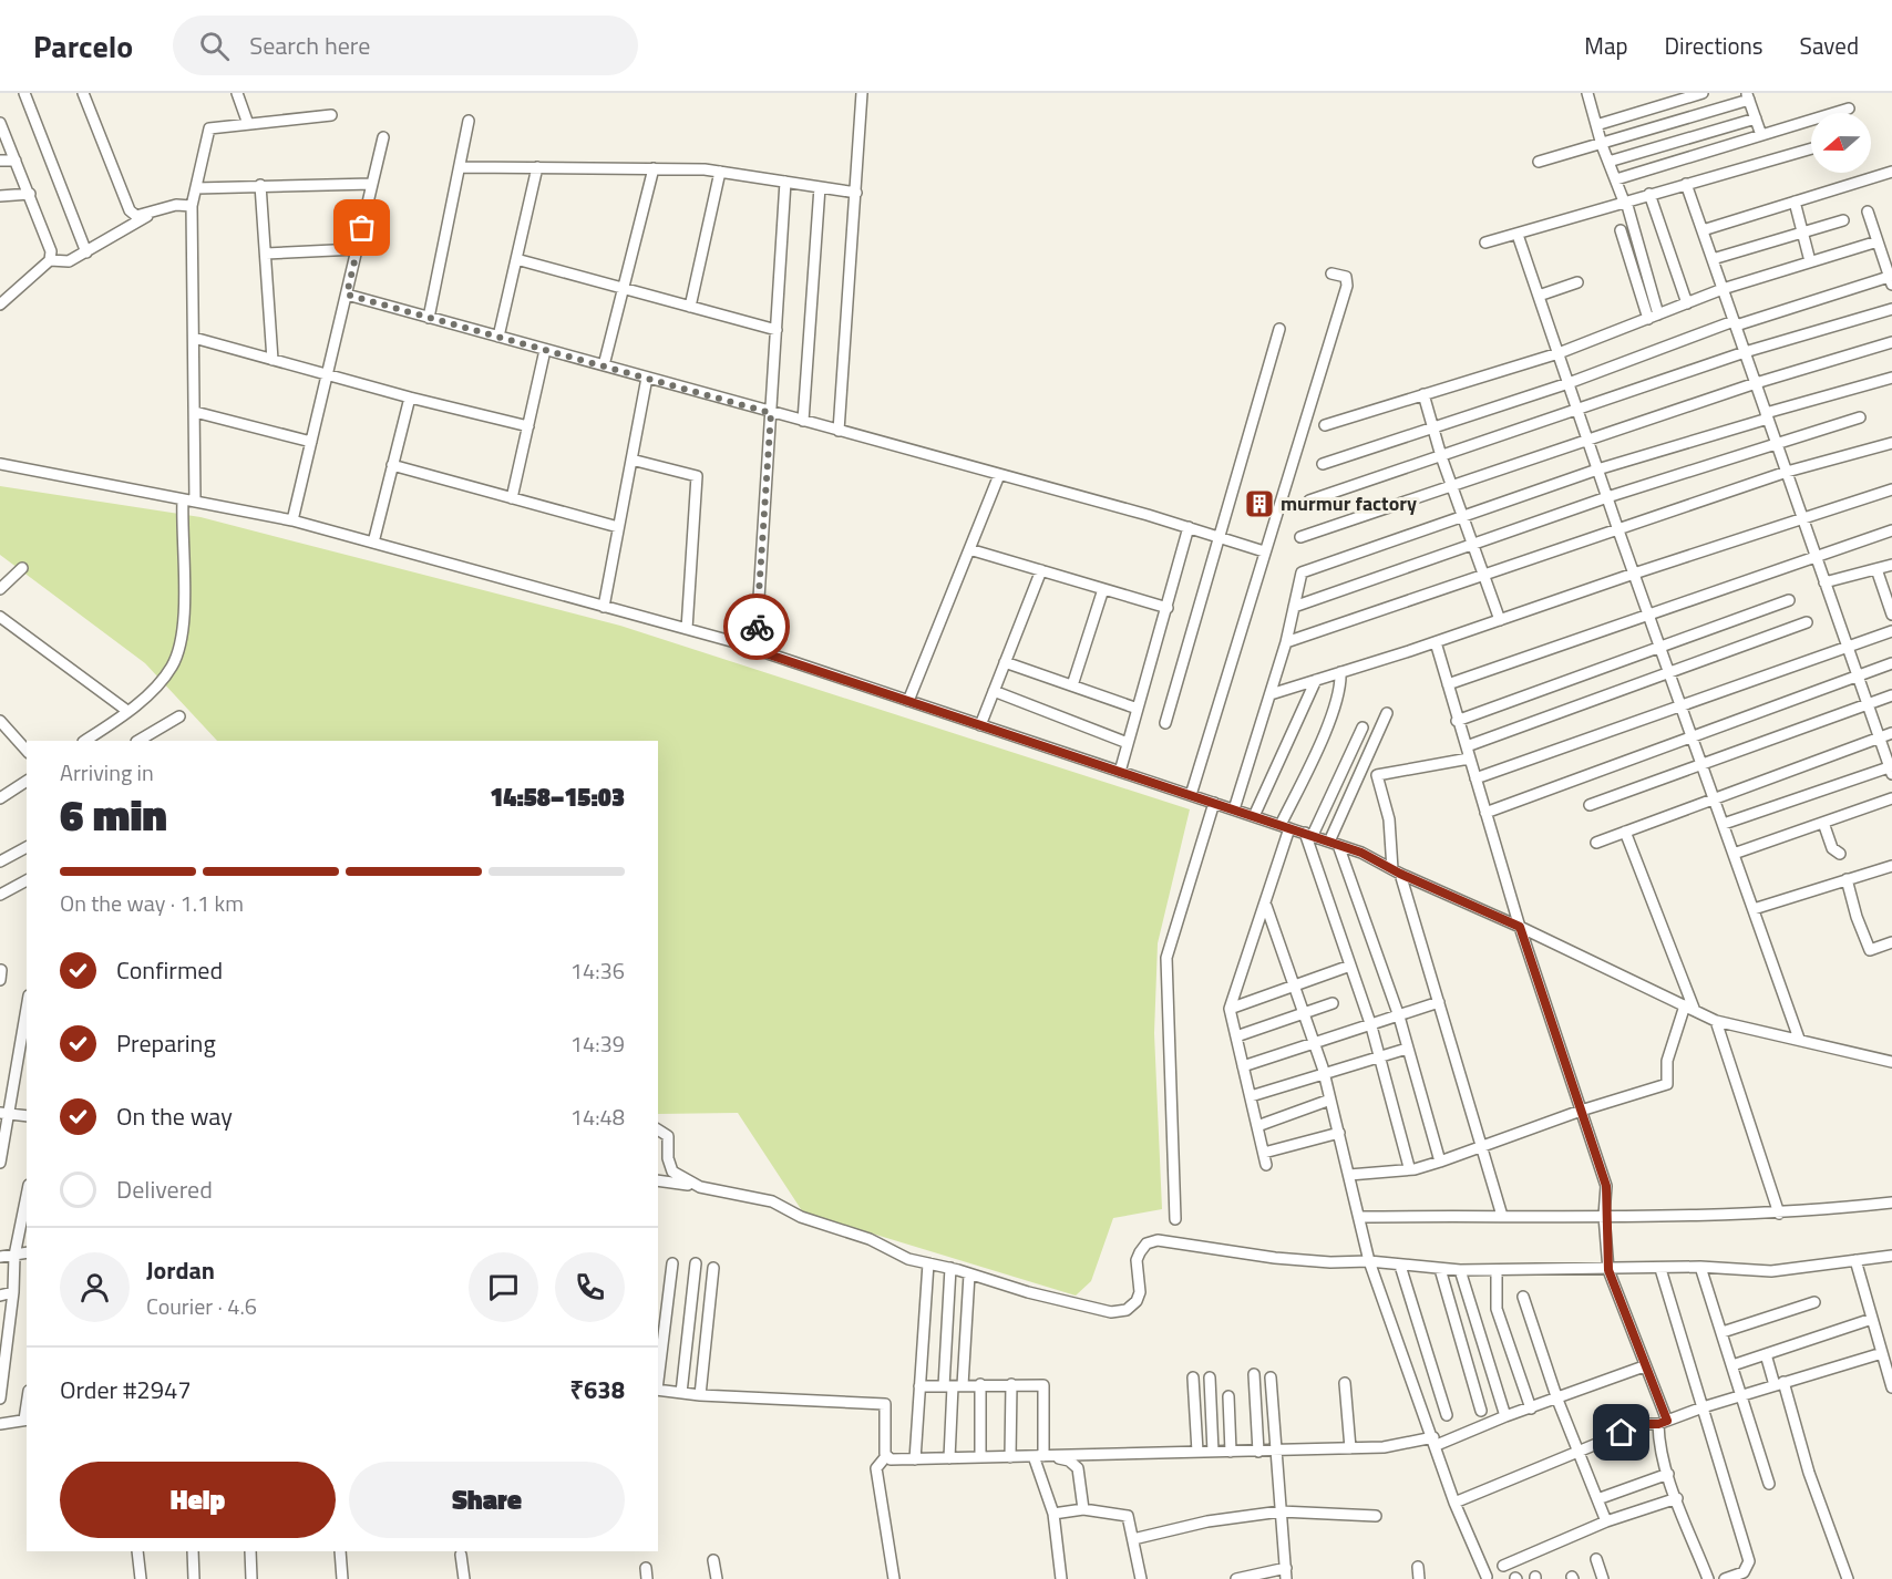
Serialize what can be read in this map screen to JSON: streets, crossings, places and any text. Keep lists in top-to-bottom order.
{
  "places": {
    "building": ["murmur factory"]
  },
  "north": "left",
  "page": {
    "header": "Parcelo",
    "search": "Search here",
    "nav": ["Map", "Directions", "Saved"],
    "heading": ["6 min", "Arriving in", "14:58–15:03"],
    "panel": [
      "Jordan",
      "Courier · 4.6",
      "Order #2947",
      "₹638"
    ],
    "bar": "On the way · 1.1 km",
    "list": [
      ["Confirmed", "14:36"],
      ["Preparing", "14:39"],
      ["On the way", "14:48"],
      "Delivered"
    ],
    "buttons": ["Help", "Share"]
  }
}
